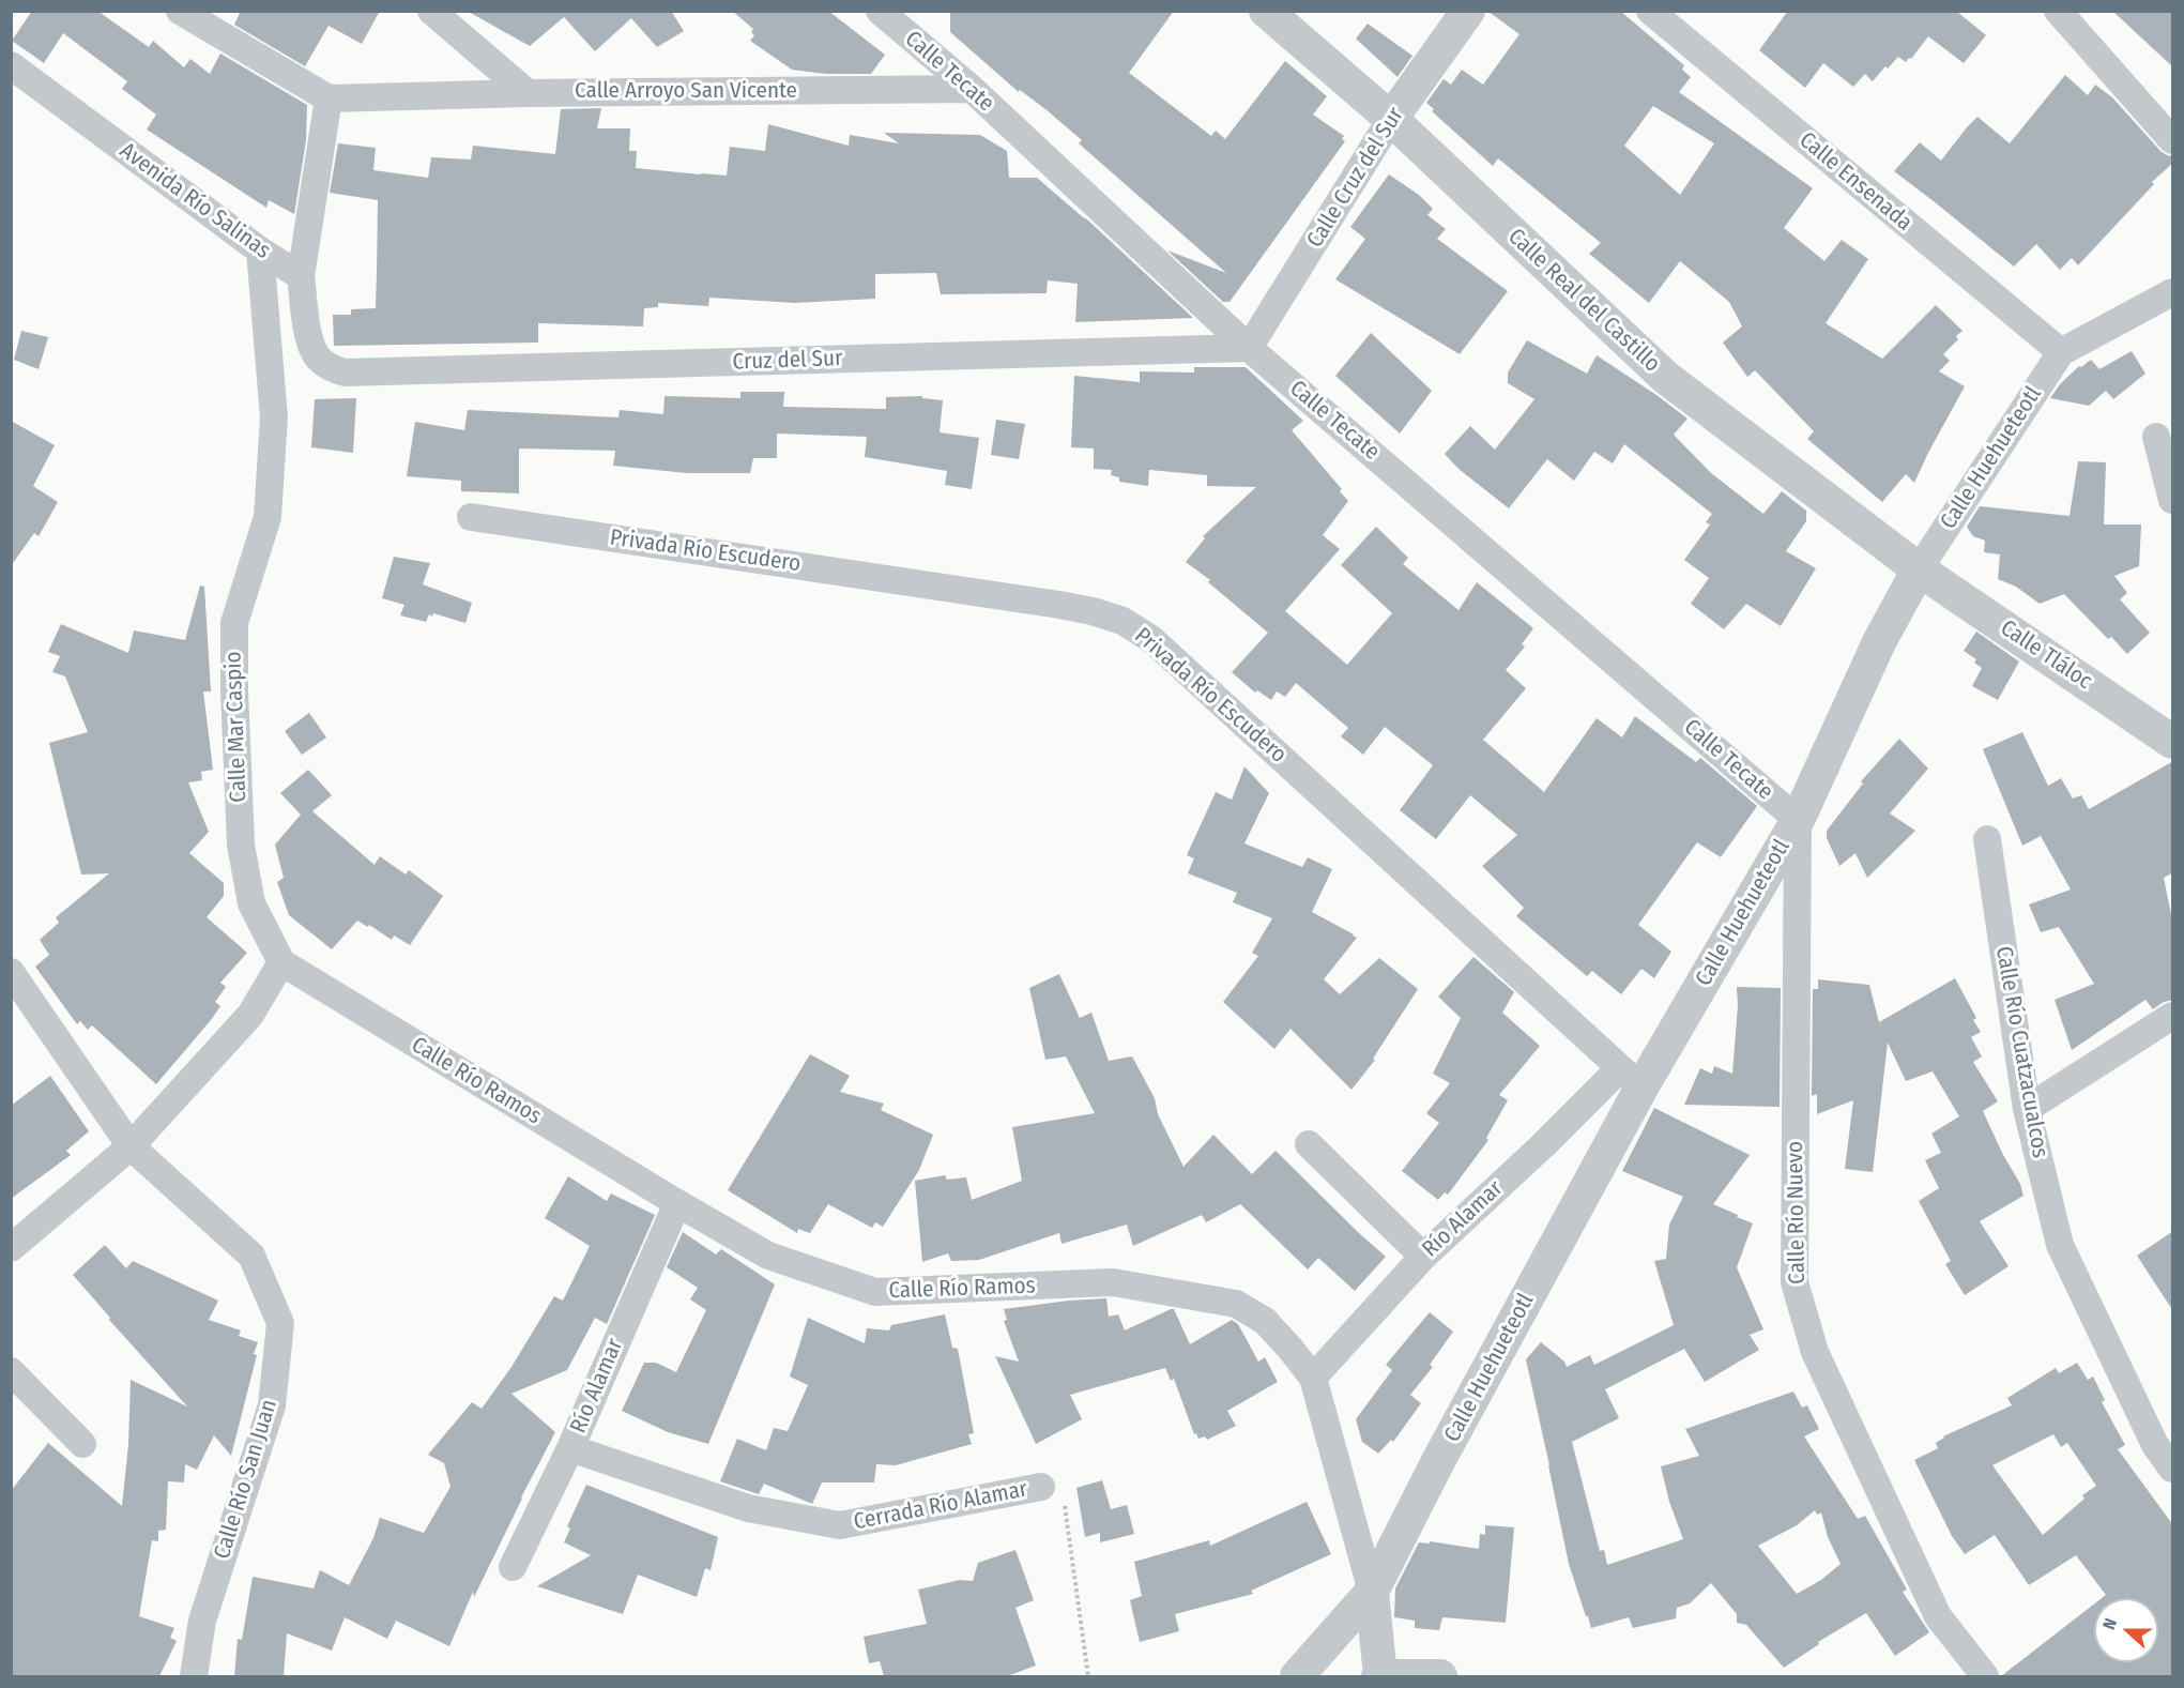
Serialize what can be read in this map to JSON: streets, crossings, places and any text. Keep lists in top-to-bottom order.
{
  "streets": {
    "street": [
      "Calle Tecate",
      "Calle Arroyo San Vicente",
      "Calle Cruz del Sur",
      "Calle Ensenada",
      "Avenida Río Salinas",
      "Calle Real del Castillo",
      "Cruz del Sur",
      "Calle Huehueteotl",
      "Privada Río Escudero",
      "Calle Tláloc",
      "Calle Mar Caspio",
      "Calle Río Cuatzacualcos",
      "Calle Río Ramos",
      "Calle Río Nuevo",
      "Río Alamar",
      "Calle Río San Juan",
      "Cerrada Río Alamar"
    ]
  },
  "crossings": [
    ["Calle Tecate", "Calle Arroyo San Vicente"],
    ["Calle Tecate", "Calle Cruz del Sur"],
    ["Calle Tecate", "Cruz del Sur"],
    ["Calle Tecate", "Calle Huehueteotl"],
    ["Calle Tecate", "Calle Río Nuevo"],
    ["Calle Cruz del Sur", "Calle Real del Castillo"],
    ["Calle Cruz del Sur", "Cruz del Sur"],
    ["Calle Ensenada", "Calle Huehueteotl"],
    ["Avenida Río Salinas", "Cruz del Sur"],
    ["Avenida Río Salinas", "Calle Mar Caspio"],
    ["Calle Real del Castillo", "Calle Huehueteotl"],
    ["Calle Real del Castillo", "Calle Tláloc"],
    ["Calle Huehueteotl", "Privada Río Escudero"],
    ["Calle Huehueteotl", "Calle Tláloc"],
    ["Calle Huehueteotl", "Calle Río Ramos"],
    ["Calle Huehueteotl", "Calle Río Nuevo"],
    ["Calle Huehueteotl", "Río Alamar"],
    ["Privada Río Escudero", "Río Alamar"],
    ["Calle Mar Caspio", "Calle Río Ramos"],
    ["Calle Río Ramos", "Río Alamar"],
    ["Río Alamar", "Cerrada Río Alamar"]
  ],
  "north": "left"
}
